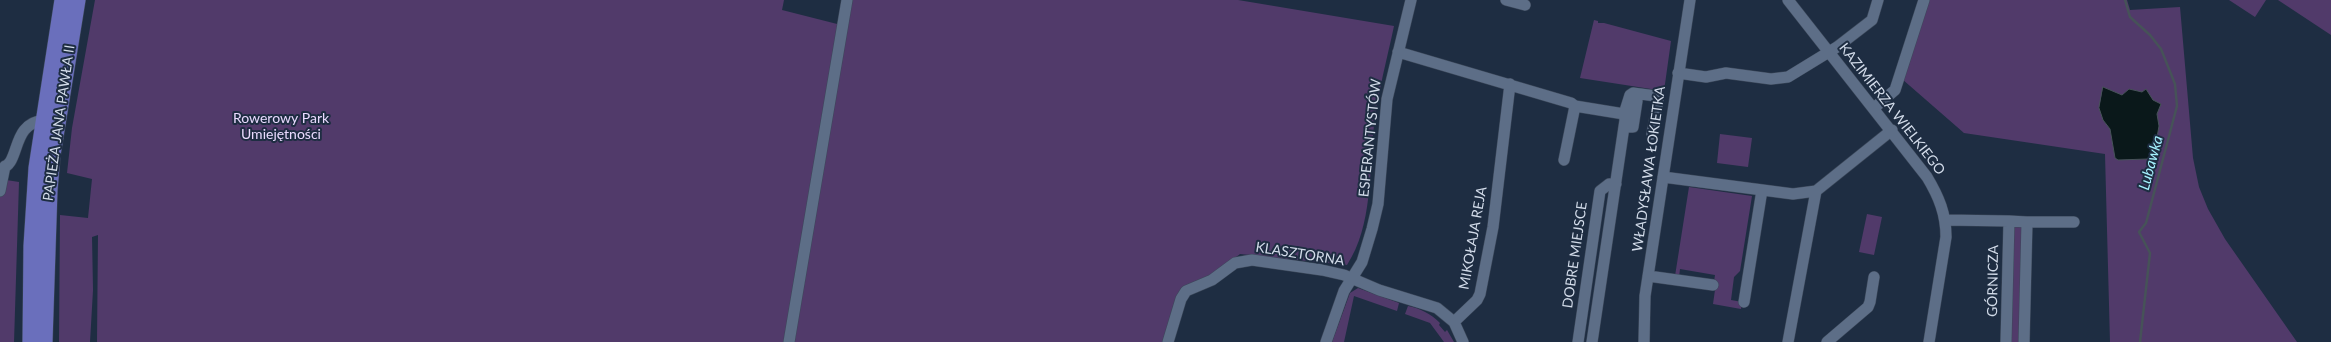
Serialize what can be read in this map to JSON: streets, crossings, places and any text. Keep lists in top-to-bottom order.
{
  "streets": {
    "main road": ["PAPIEŻA JANA PAWŁA II"],
    "street": [
      "KAZIMIERZA WIELKIEGO",
      "ESPERANTYSTÓW",
      "WŁADYSŁAWA ŁOKIETKA",
      "MIKOŁAJA REJA",
      "KLASZTORNA",
      "DOBRE MIEJSCE",
      "GÓRNICZA"
    ]
  },
  "crossings": [
    ["ESPERANTYSTÓW", "KLASZTORNA"]
  ],
  "water": ["Lubawka"],
  "parks": ["Rowerowy Park Umiejętności"]
}
